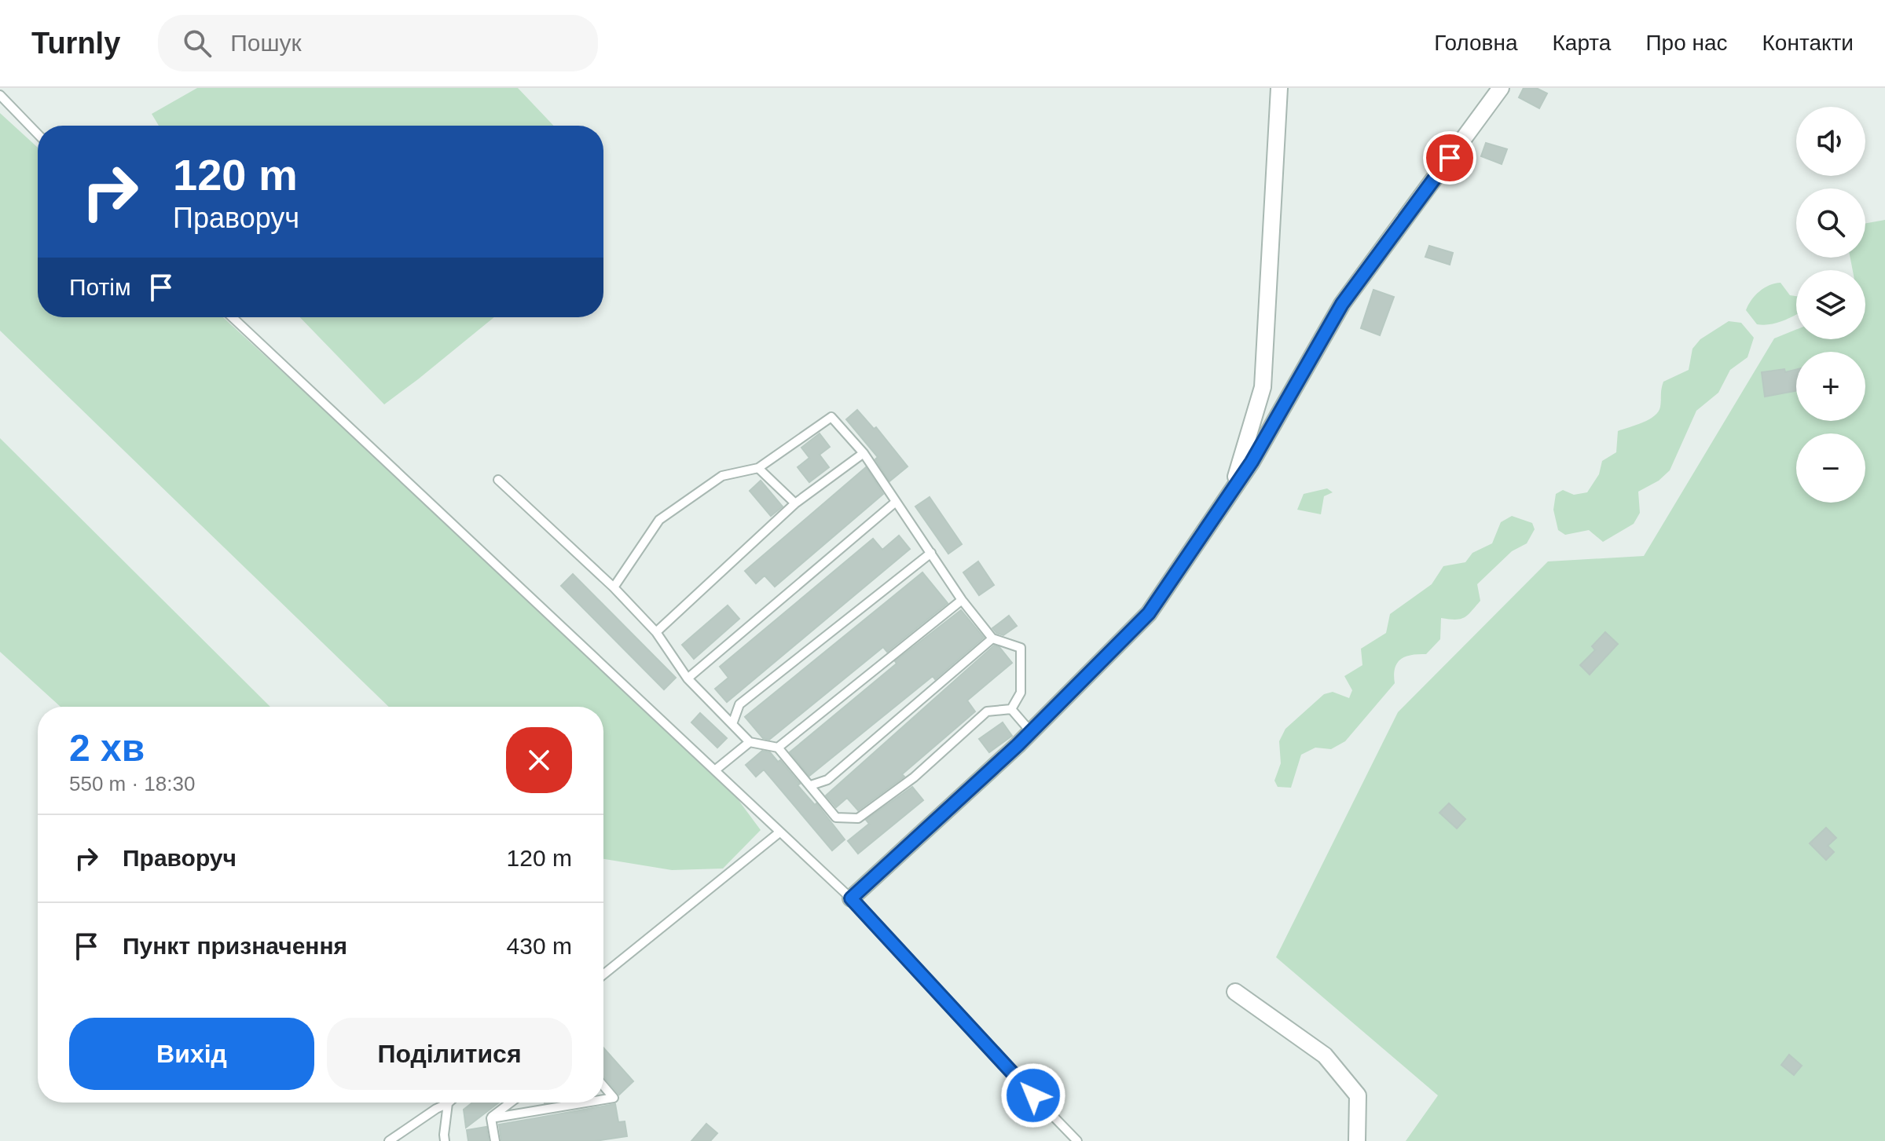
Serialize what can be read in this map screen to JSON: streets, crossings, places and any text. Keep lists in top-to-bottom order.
{
  "page": {
    "header": "Turnly",
    "search": "Пошук",
    "nav": [
      "Головна",
      "Карта",
      "Про нас",
      "Контакти"
    ],
    "map_buttons": ["+", "−"],
    "turn": ["120 m", "Праворуч"],
    "then": "Потім",
    "heading": ["2 хв", "550 m · 18:30"],
    "list": [
      {
        "name": "Праворуч",
        "value": "120 m"
      },
      {
        "name": "Пункт призначення",
        "value": "430 m"
      }
    ],
    "buttons": ["Вихід", "Поділитися"]
  }
}
